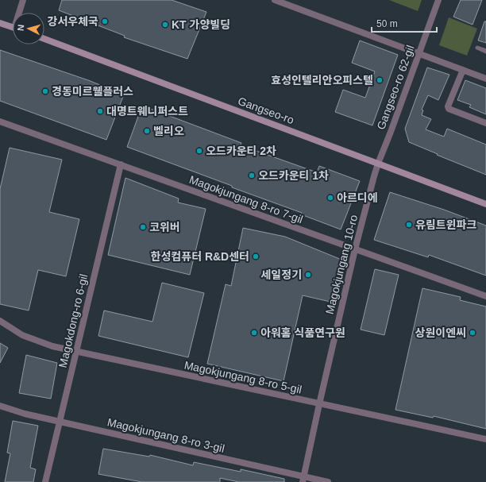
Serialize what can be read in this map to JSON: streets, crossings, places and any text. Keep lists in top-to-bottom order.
{
  "streets": {
    "main road": ["Gangseo-ro"],
    "street": [
      "Gangseo-ro 62-gil",
      "Magokjungang 8-ro 7-gil",
      "Magokjungang 10-ro",
      "Magokdong-ro 6-gil",
      "Magokjungang 8-ro 5-gil",
      "Magokjungang 8-ro 3-gil"
    ]
  },
  "crossings": [
    ["Gangseo-ro 62-gil", "Gangseo-ro"],
    ["Gangseo-ro 62-gil", "Magokjungang 10-ro"],
    ["Gangseo-ro", "Magokjungang 10-ro"],
    ["Magokjungang 8-ro 7-gil", "Magokjungang 10-ro"],
    ["Magokjungang 8-ro 7-gil", "Magokdong-ro 6-gil"],
    ["Magokjungang 10-ro", "Magokjungang 8-ro 5-gil"],
    ["Magokjungang 10-ro", "Magokjungang 8-ro 3-gil"],
    ["Magokdong-ro 6-gil", "Magokjungang 8-ro 5-gil"],
    ["Magokdong-ro 6-gil", "Magokjungang 8-ro 3-gil"]
  ],
  "places": [
    "강서우체국",
    "KT 가양빌딩",
    "효성인텔리안오피스텔",
    "경동미르웰플러스",
    "대명트웨니퍼스트",
    "벨리오",
    "오드카운티 2차",
    "오드카운티 1차",
    "아르디에",
    "유림트윈파크",
    "코위버",
    "한성컴퓨터 R&D센터",
    "세일정기",
    "아워홈 식품연구원",
    "상원이엔씨"
  ],
  "scale_bar": "50 m",
  "north": "left"
}
